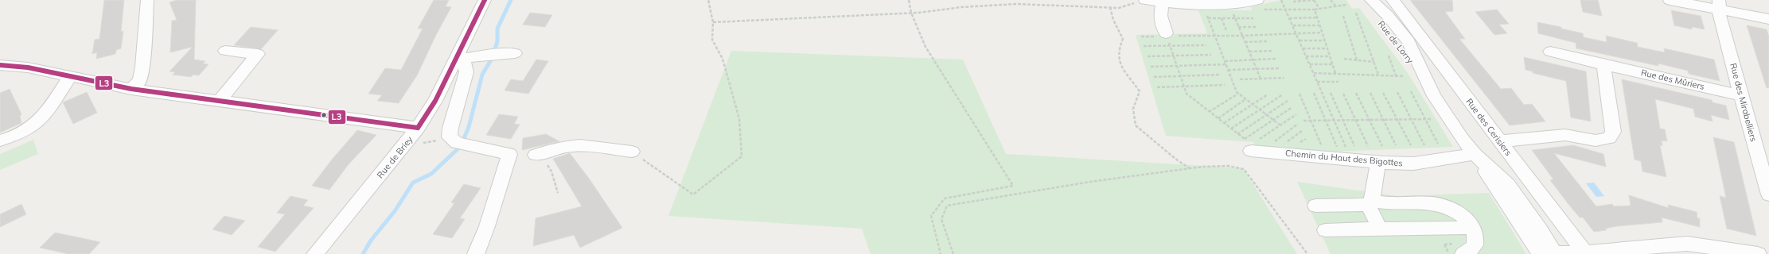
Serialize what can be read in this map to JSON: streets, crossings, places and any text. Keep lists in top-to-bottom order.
{
  "streets": {
    "street": [
      "Rue de Lorry",
      "Rue des Mûriers",
      "Rue des Mirabelliers",
      "Rue des Cerisiers",
      "Rue de Briey",
      "Chemin du Haut des Bigottes"
    ]
  },
  "crossings": [
    ["Rue de Lorry", "Chemin du Haut des Bigottes"],
    ["Rue des Mûriers", "Rue des Mirabelliers"]
  ],
  "lines": ["transit line L3"]
}
